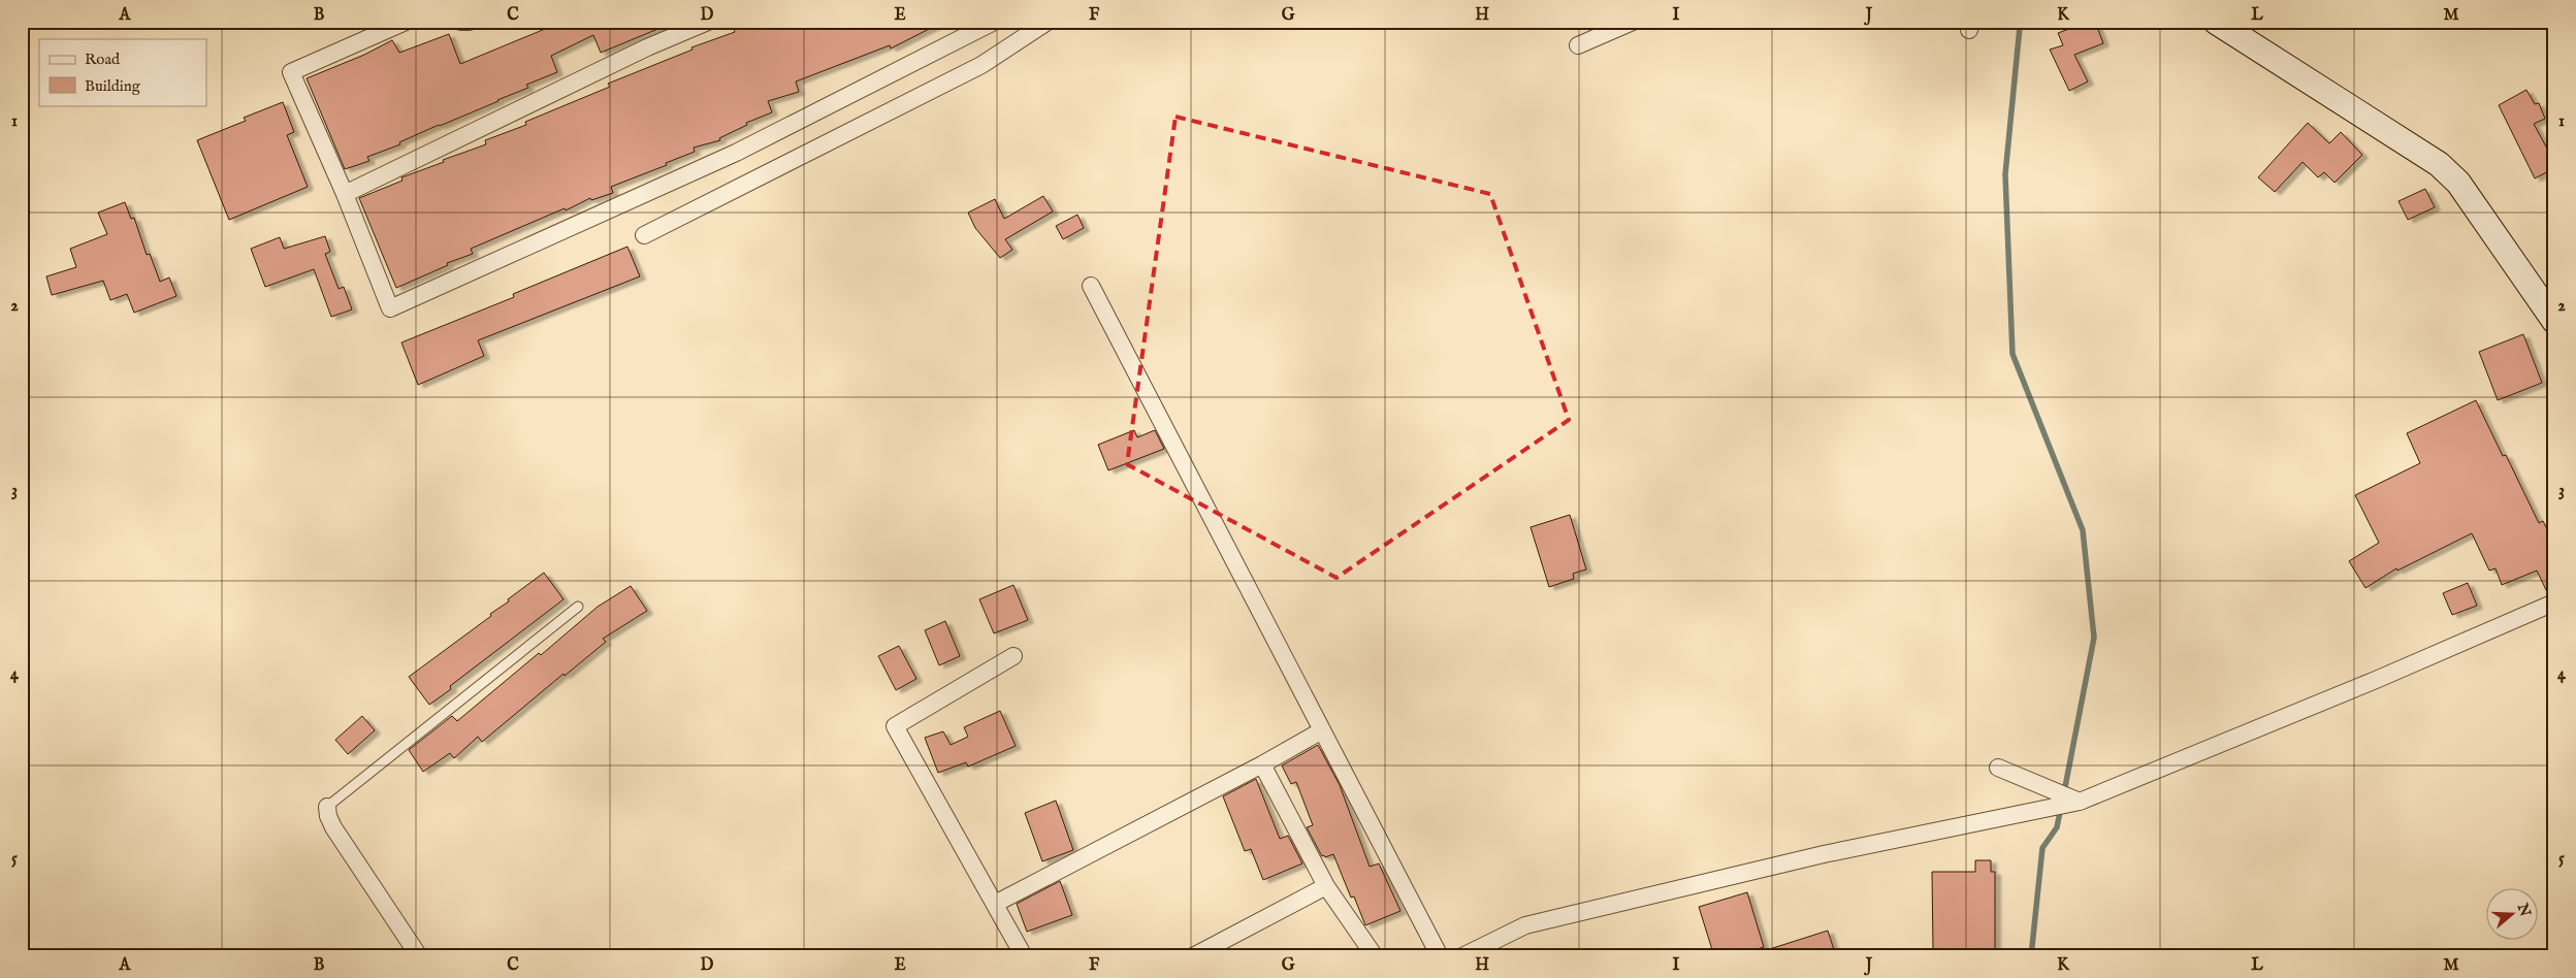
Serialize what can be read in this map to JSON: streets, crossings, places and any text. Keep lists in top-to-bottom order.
{
  "legend": ["Road", "Building"],
  "north": "right",
  "grid": {
    "columns": [
      "A",
      "B",
      "C",
      "D",
      "E",
      "F",
      "G",
      "H",
      "I",
      "J",
      "K",
      "L",
      "M"
    ],
    "rows": [
      "1",
      "2",
      "3",
      "4",
      "5"
    ]
  }
}
